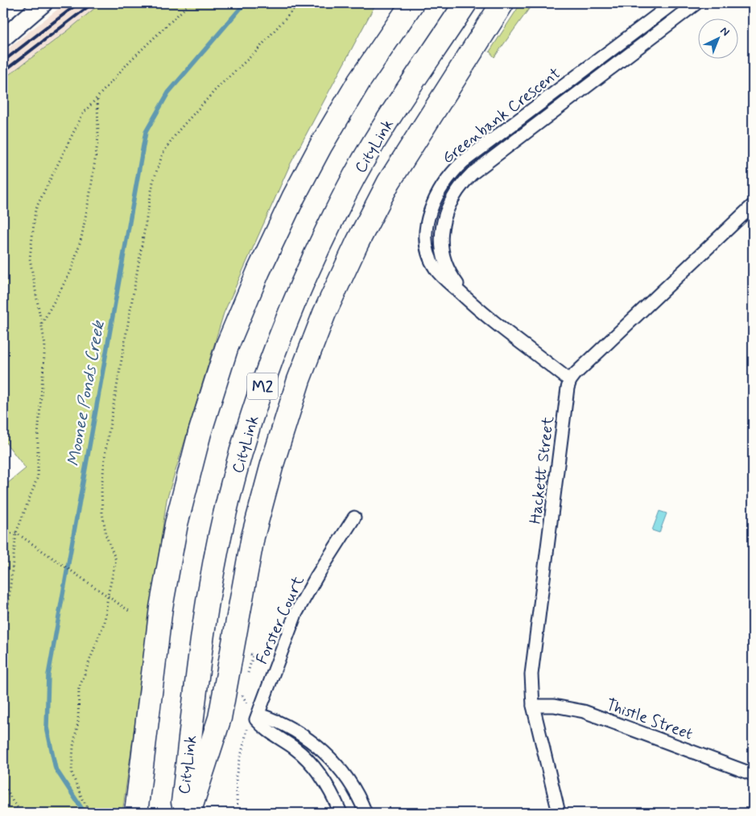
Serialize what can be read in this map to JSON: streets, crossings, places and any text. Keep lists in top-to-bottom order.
{
  "streets": {
    "highway": ["CityLink", "M2"],
    "street": [
      "Greenbank Crescent",
      "Hackett Street",
      "Forster Court",
      "Thistle Street"
    ]
  },
  "crossings": [
    ["Greenbank Crescent", "Hackett Street"],
    ["Hackett Street", "Thistle Street"]
  ],
  "water": ["Moonee Ponds Creek"],
  "north": "top right"
}
